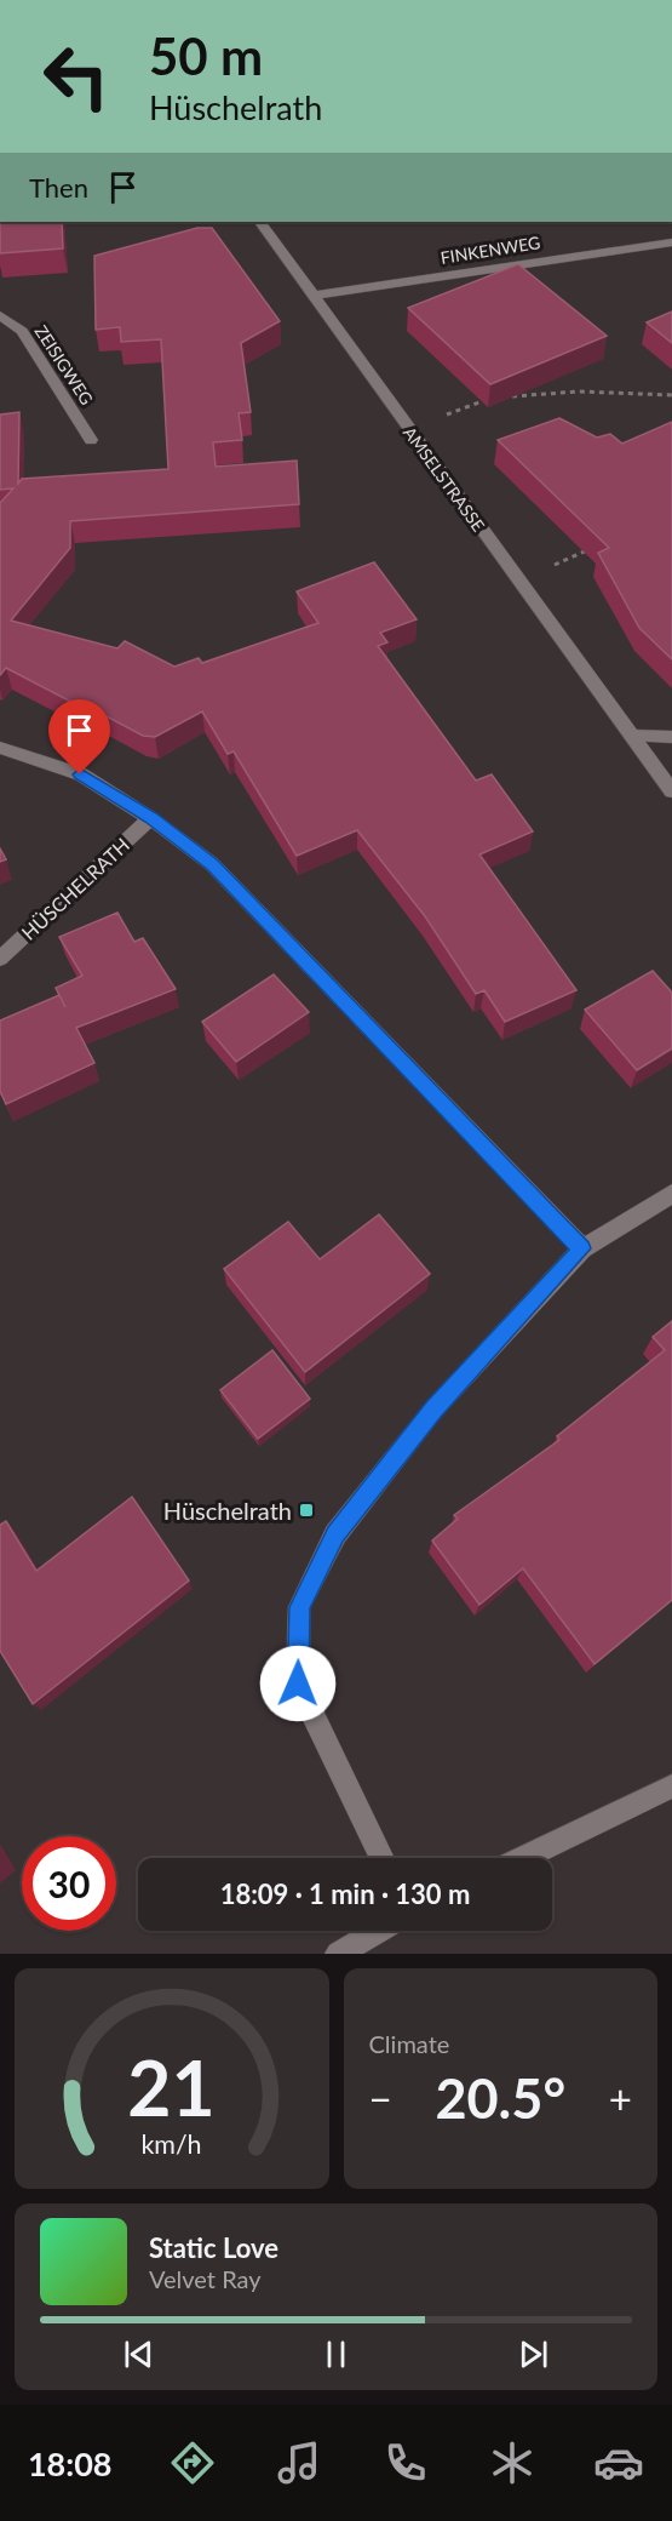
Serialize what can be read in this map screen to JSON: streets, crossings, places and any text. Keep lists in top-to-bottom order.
{
  "streets": {
    "street": [
      "FINKENWEG",
      "ZEISIGWEG",
      "AMSELSTRASSE",
      "HÜSCHELRATH"
    ]
  },
  "crossings": [
    ["FINKENWEG", "AMSELSTRASSE"]
  ],
  "places": {
    "transit": ["Hüschelrath"]
  },
  "page": {
    "turn": ["50 m", "Hüschelrath"],
    "then": "Then",
    "limit": "30",
    "trip": "18:09 · 1 min · 130 m",
    "tile": "Climate",
    "heat": ["−", "20.5°", "+"],
    "song": ["Static Love", "Velvet Ray"],
    "tabs": "18:08",
    "gauge": ["21", "km/h"]
  }
}
